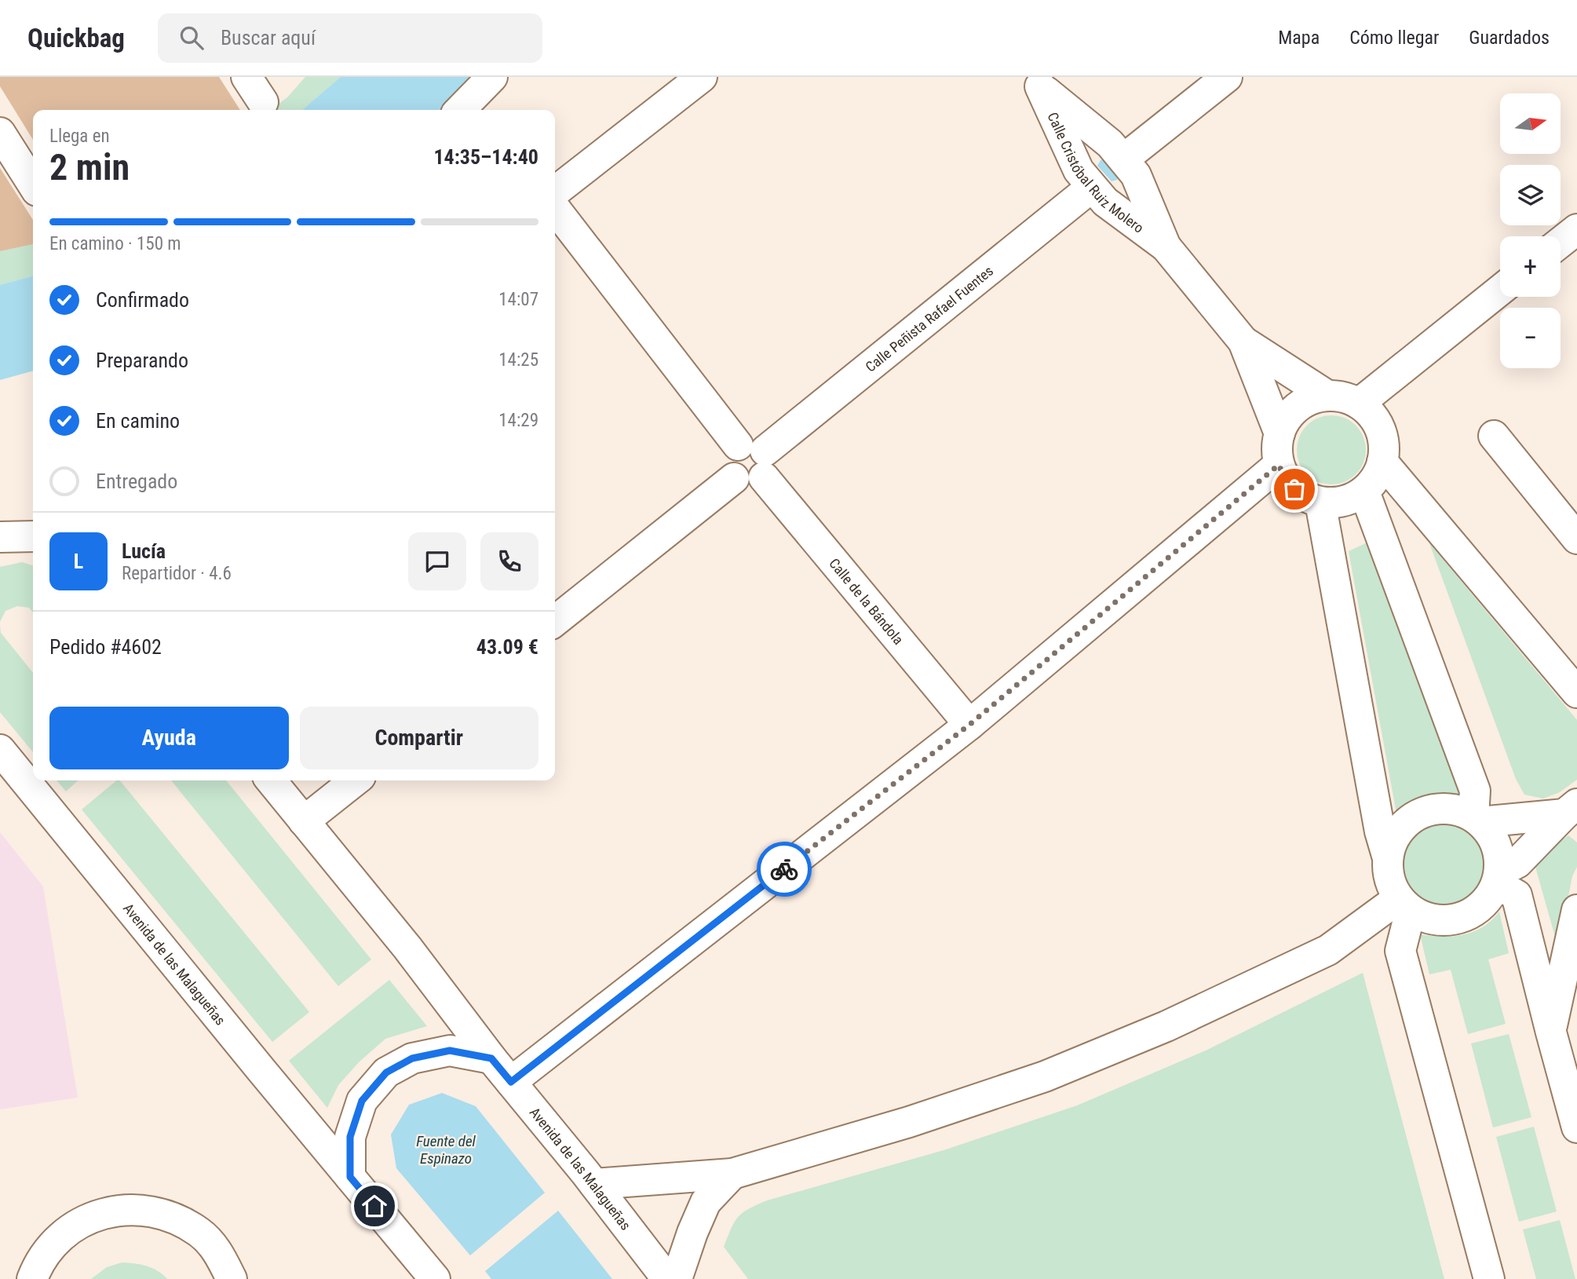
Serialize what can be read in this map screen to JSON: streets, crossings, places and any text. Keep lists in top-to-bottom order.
{
  "streets": {
    "street": [
      "Calle Cristóbal Ruiz Molero",
      "Calle Peñista Rafael Fuentes",
      "Calle de la Bándola",
      "Avenida de las Malagueñas"
    ]
  },
  "crossings": [
    ["Calle Cristóbal Ruiz Molero", "Calle Peñista Rafael Fuentes"],
    ["Calle Peñista Rafael Fuentes", "Calle de la Bándola"]
  ],
  "water": ["Fuente del Espinazo"],
  "north": "right",
  "page": {
    "header": "Quickbag",
    "search": "Buscar aquí",
    "nav": ["Mapa", "Cómo llegar", "Guardados"],
    "map_buttons": ["+", "−"],
    "heading": ["2 min", "Llega en", "14:35–14:40"],
    "panel": [
      "Lucía",
      "Repartidor · 4.6",
      "Pedido #4602",
      "43.09 €"
    ],
    "bar": "En camino · 150 m",
    "list": [
      ["Confirmado", "14:07"],
      ["Preparando", "14:25"],
      ["En camino", "14:29"],
      "Entregado"
    ],
    "round": "L",
    "buttons": ["Ayuda", "Compartir"]
  }
}
